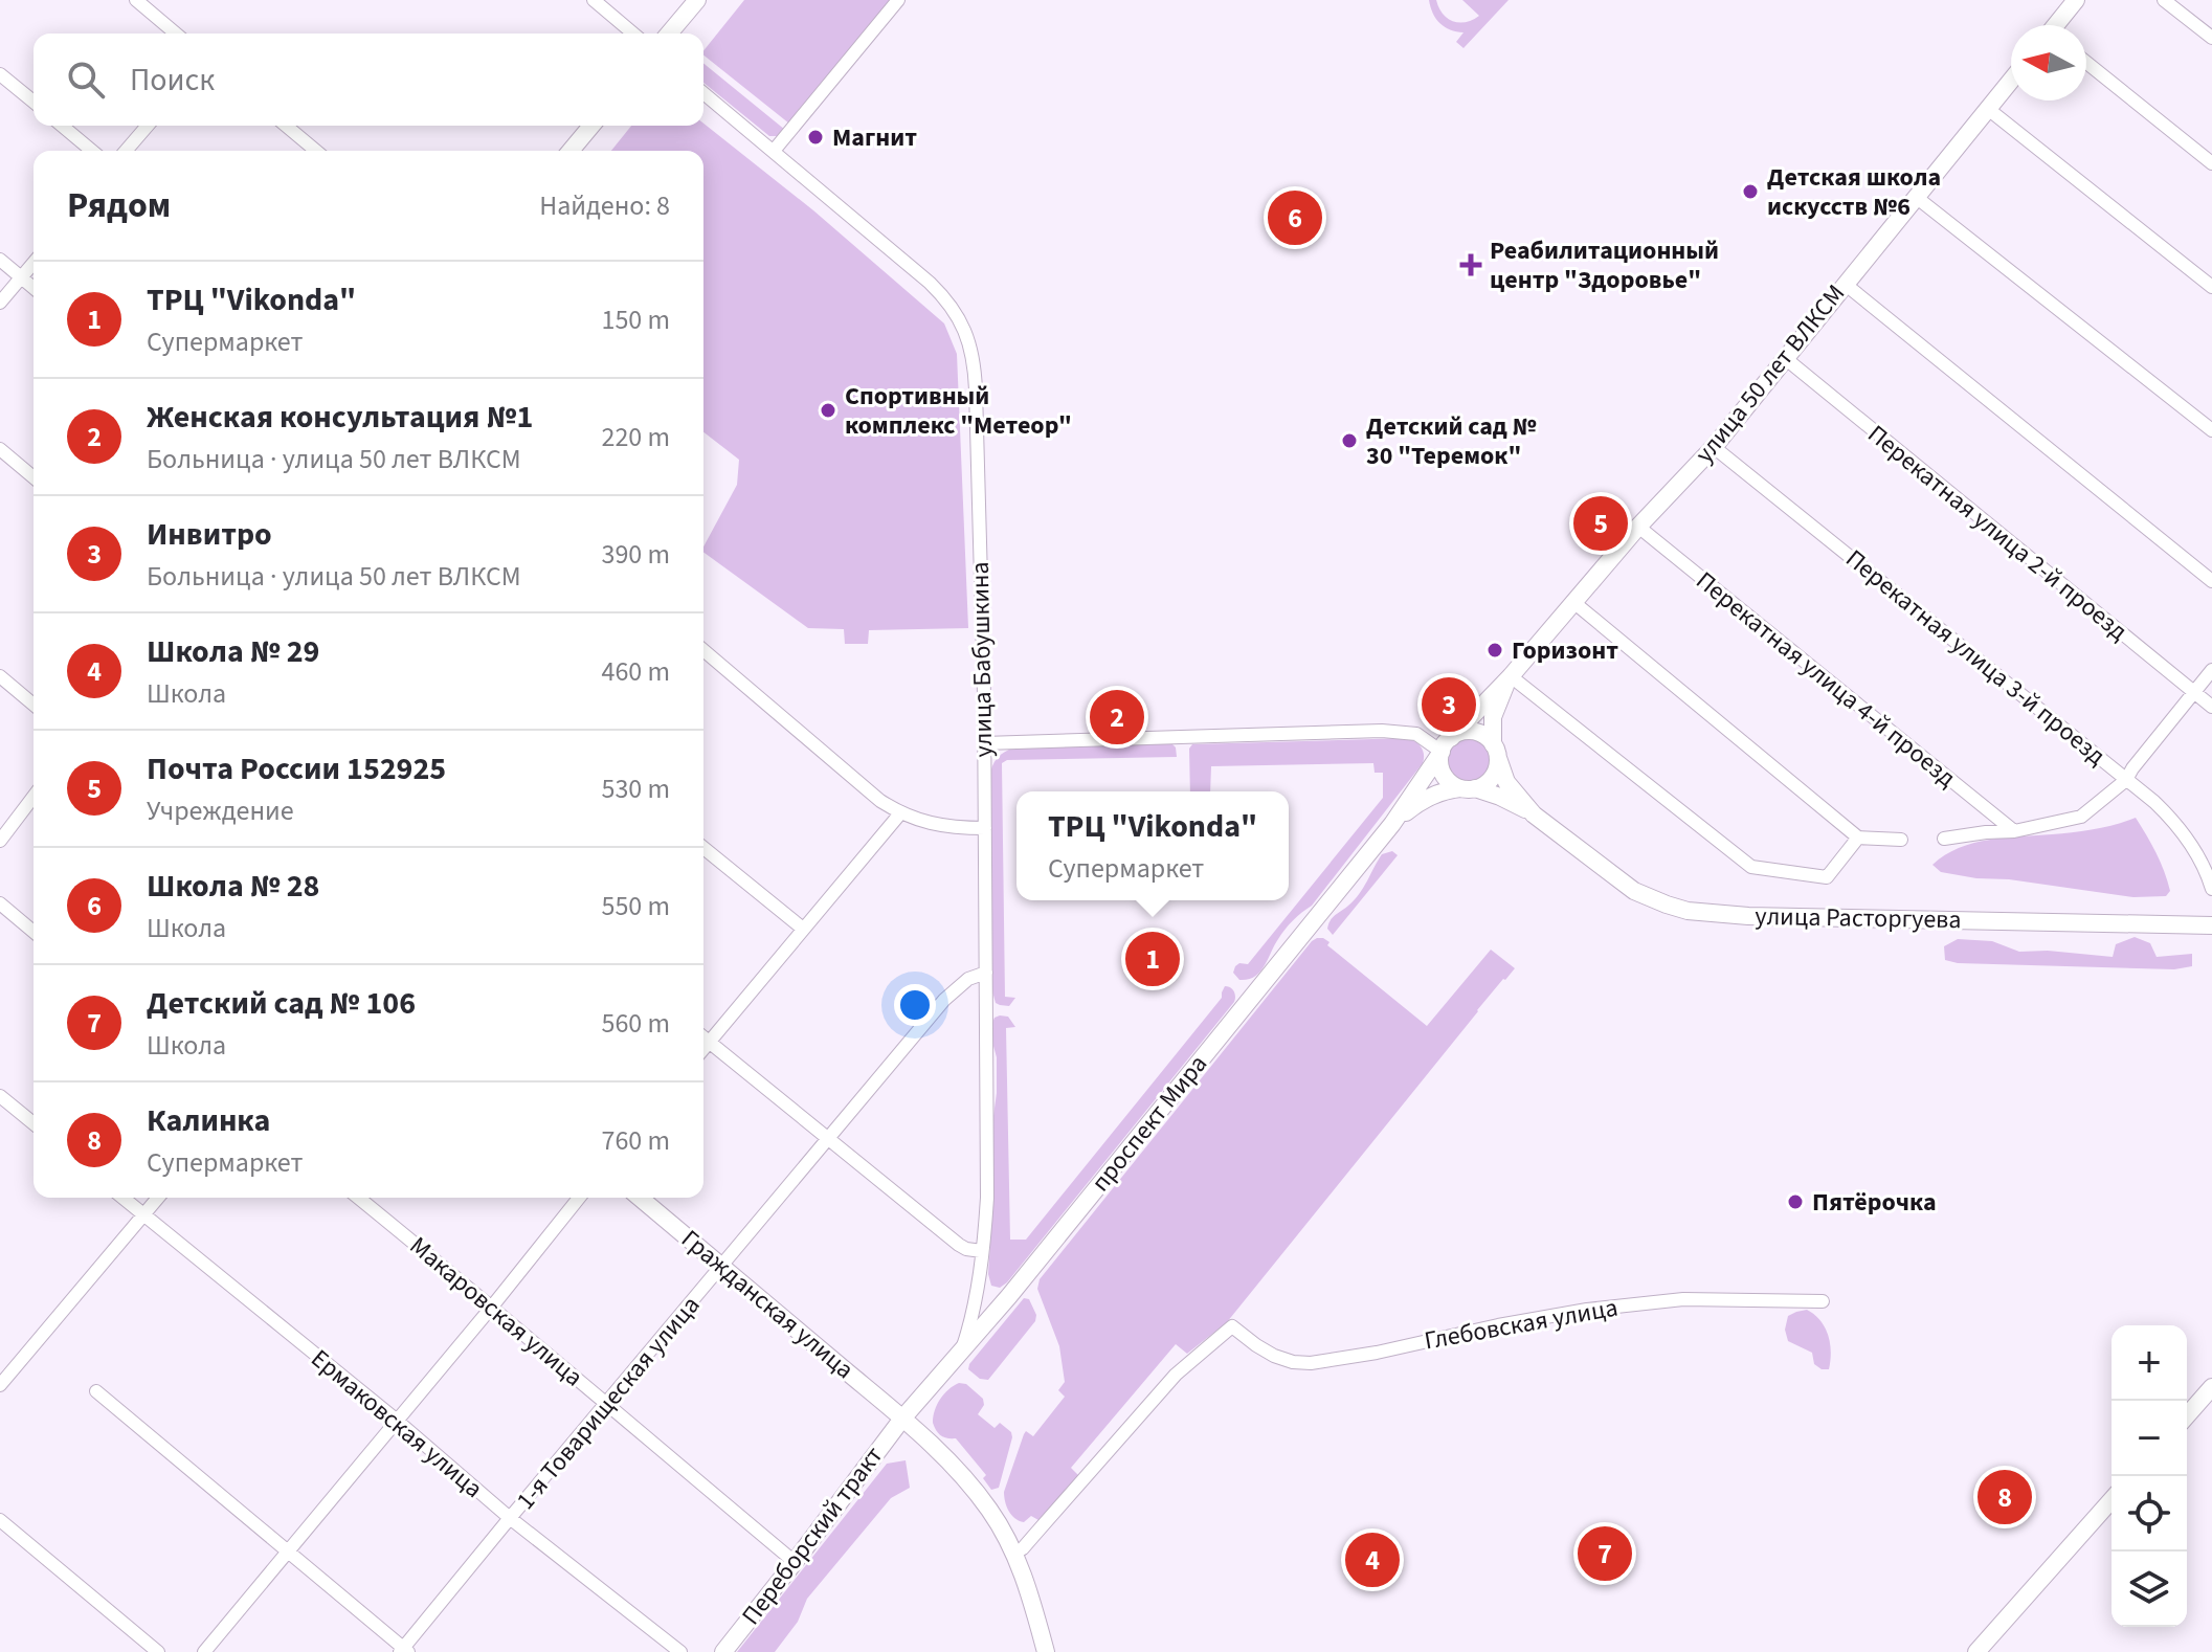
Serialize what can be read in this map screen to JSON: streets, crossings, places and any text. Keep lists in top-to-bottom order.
{
  "streets": {
    "main road": [
      "улица 50 лет ВЛКСМ",
      "улица Расторгуева",
      "проспект Мира",
      "Гражданская улица",
      "Переборский тракт"
    ],
    "street": [
      "Перекатная улица 2-й проезд",
      "Перекатная улица 3-й проезд",
      "улица Бабушкина",
      "Перекатная улица 4-й проезд",
      "Макаровская улица",
      "Глебовская улица",
      "1-я Товарищеская улица",
      "Ермаковская улица"
    ]
  },
  "crossings": [
    ["улица 50 лет ВЛКСМ", "Перекатная улица 2-й проезд"],
    ["улица 50 лет ВЛКСМ", "Перекатная улица 3-й проезд"],
    ["улица 50 лет ВЛКСМ", "Перекатная улица 4-й проезд"],
    ["улица 50 лет ВЛКСМ", "улица Расторгуева"],
    ["улица 50 лет ВЛКСМ", "проспект Мира"],
    ["улица Бабушкина", "проспект Мира"],
    ["улица Бабушкина", "1-я Товарищеская улица"],
    ["улица Расторгуева", "проспект Мира"],
    ["проспект Мира", "Гражданская улица"],
    ["проспект Мира", "Переборский тракт"],
    ["Гражданская улица", "1-я Товарищеская улица"],
    ["Гражданская улица", "Переборский тракт"],
    ["Макаровская улица", "1-я Товарищеская улица"],
    ["Макаровская улица", "Переборский тракт"],
    ["1-я Товарищеская улица", "Ермаковская улица"]
  ],
  "places": {
    "other": [
      "Магнит",
      "Детская школа искусств №6",
      "Спортивный комплекс \"Метеор\"",
      "Детский сад № 30 \"Теремок\"",
      "Горизонт",
      "Пятёрочка"
    ],
    "health": ["Реабилитационный центр \"Здоровье\""]
  },
  "north": "left",
  "page": {
    "search": "Поиск",
    "heading": ["Рядом", "Найдено: 8"],
    "pins": [
      "6",
      "5",
      "3",
      "2",
      "1",
      "8",
      "7",
      "4"
    ],
    "list": [
      {
        "mark": "1",
        "name": "ТРЦ \"Vikonda\"",
        "note": "Супермаркет",
        "value": "150 m"
      },
      {
        "mark": "2",
        "name": "Женская консультация №1",
        "note": "Больница · улица 50 лет ВЛКСМ",
        "value": "220 m"
      },
      {
        "mark": "3",
        "name": "Инвитро",
        "note": "Больница · улица 50 лет ВЛКСМ",
        "value": "390 m"
      },
      {
        "mark": "4",
        "name": "Школа № 29",
        "note": "Школа",
        "value": "460 m"
      },
      {
        "mark": "5",
        "name": "Почта России 152925",
        "note": "Учреждение",
        "value": "530 m"
      },
      {
        "mark": "6",
        "name": "Школа № 28",
        "note": "Школа",
        "value": "550 m"
      },
      {
        "mark": "7",
        "name": "Детский сад № 106",
        "note": "Школа",
        "value": "560 m"
      },
      {
        "mark": "8",
        "name": "Калинка",
        "note": "Супермаркет",
        "value": "760 m"
      }
    ],
    "popup": ["ТРЦ \"Vikonda\"", "Супермаркет"],
    "map_buttons": ["+", "−"]
  }
}
